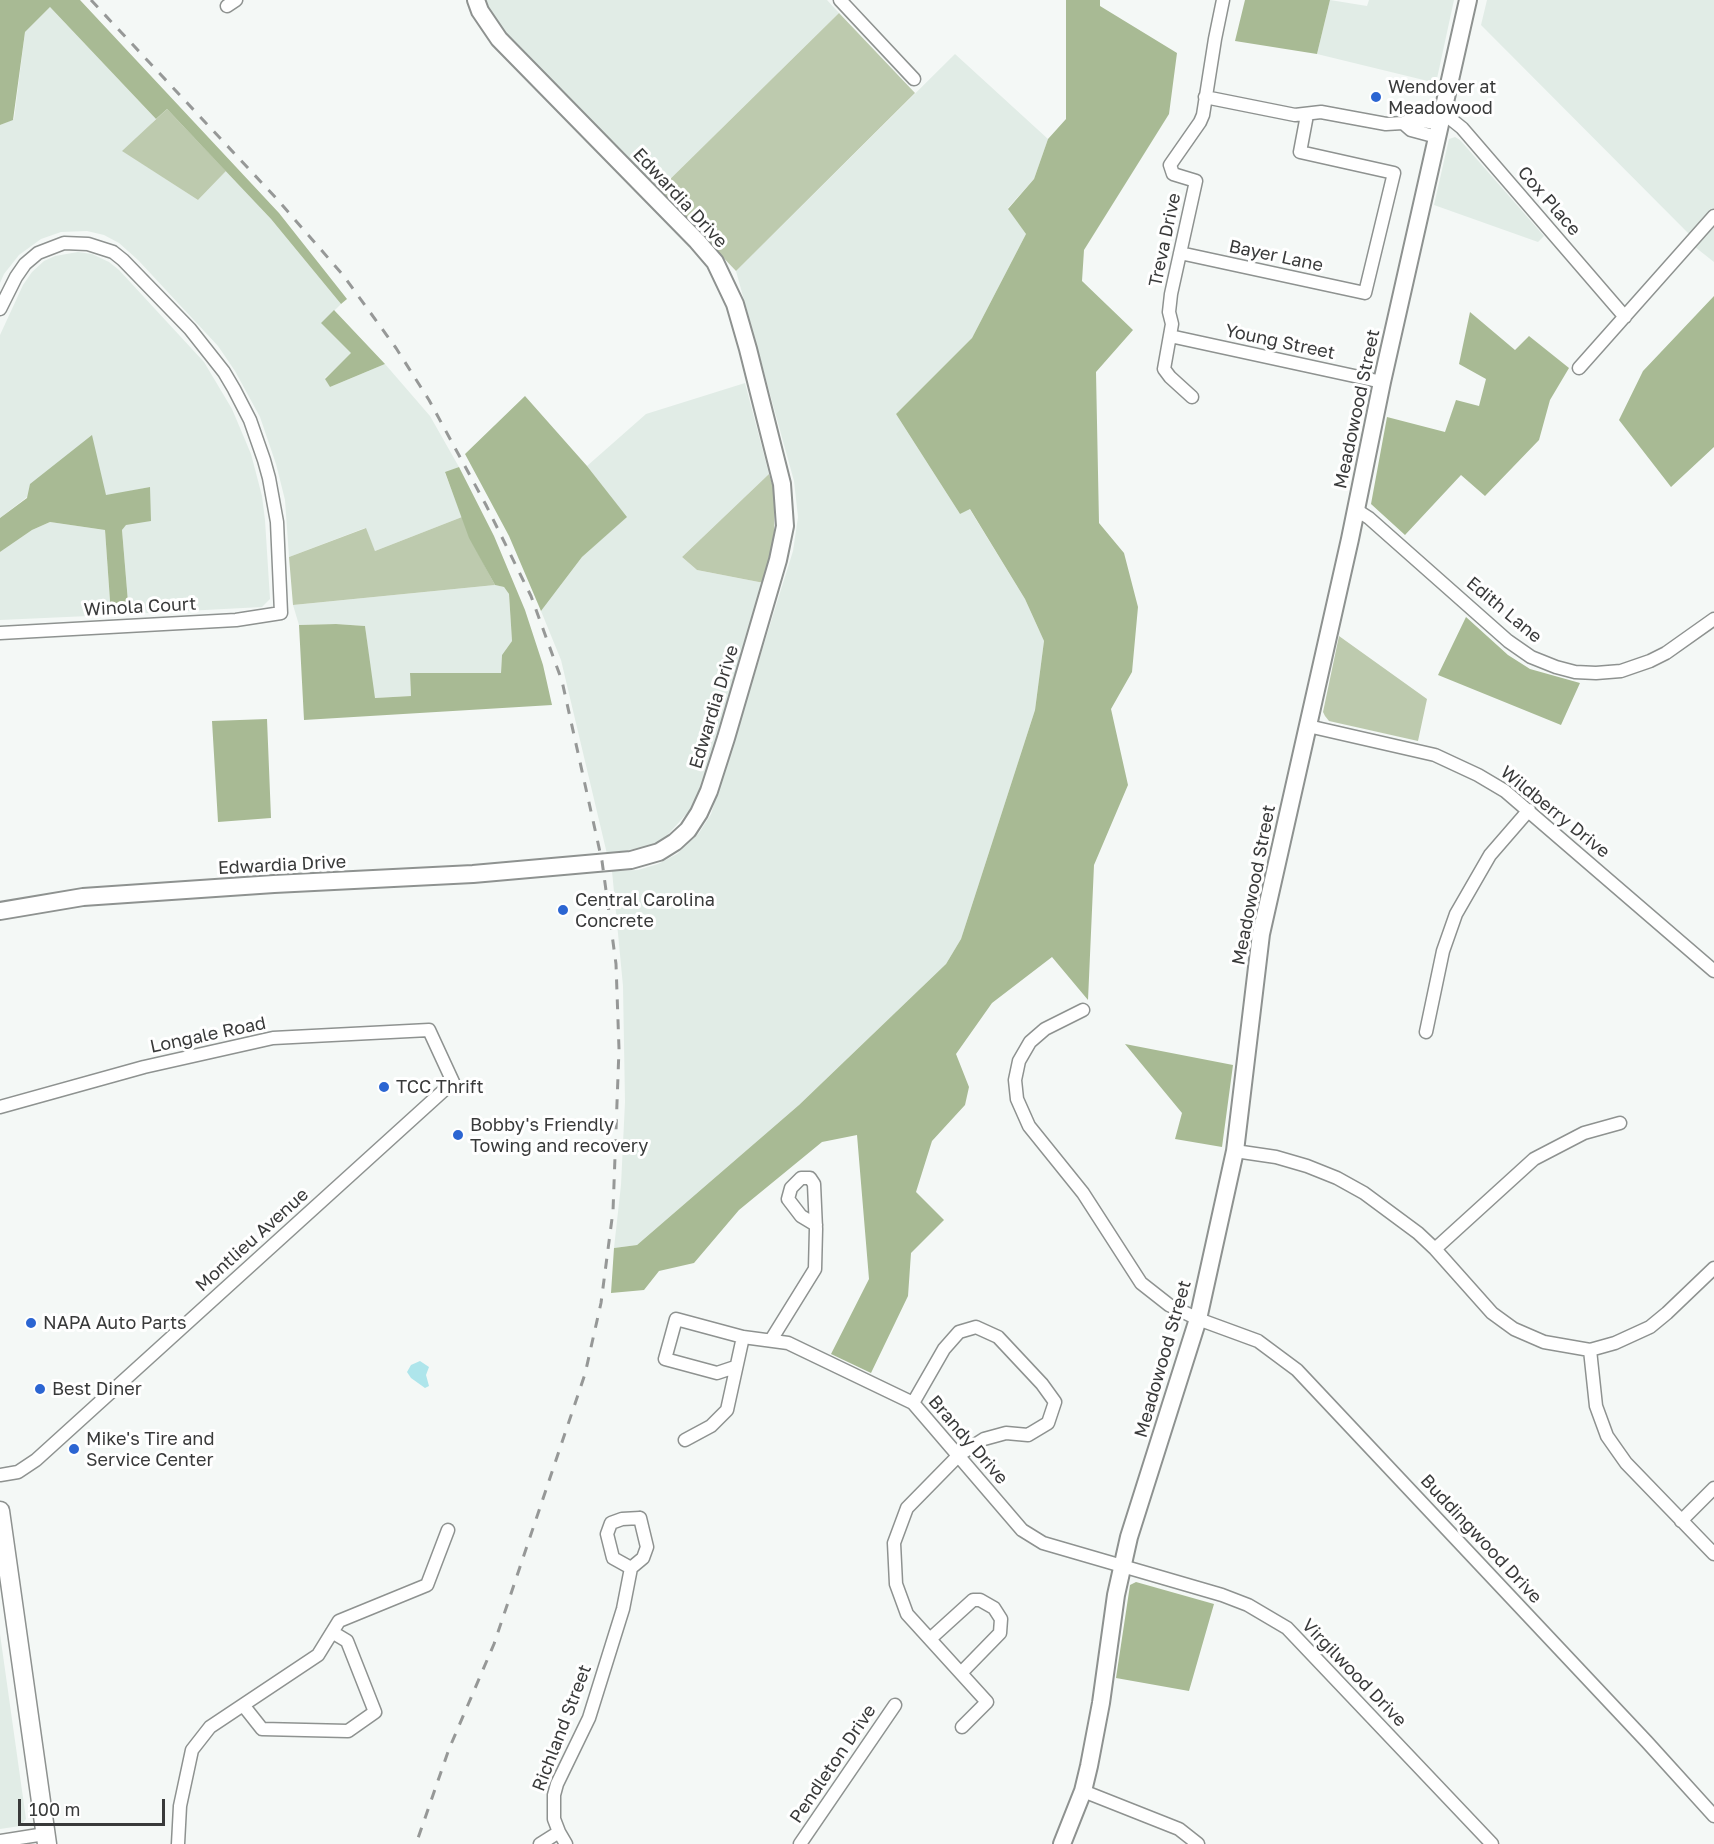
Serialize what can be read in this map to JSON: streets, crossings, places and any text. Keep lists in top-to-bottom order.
{
  "streets": {
    "street": [
      "Edwardia Drive",
      "Cox Place",
      "Treva Drive",
      "Bayer Lane",
      "Young Street",
      "Meadowood Street",
      "Winola Court",
      "Edith Lane",
      "Wildberry Drive",
      "Longale Road",
      "Montlieu Avenue",
      "Brandy Drive",
      "Buddingwood Drive",
      "Virgilwood Drive",
      "Richland Street",
      "Pendleton Drive"
    ]
  },
  "crossings": [
    ["Cox Place", "Treva Drive"],
    ["Cox Place", "Bayer Lane"],
    ["Cox Place", "Meadowood Street"],
    ["Treva Drive", "Bayer Lane"],
    ["Treva Drive", "Young Street"],
    ["Young Street", "Meadowood Street"],
    ["Meadowood Street", "Edith Lane"],
    ["Meadowood Street", "Wildberry Drive"],
    ["Meadowood Street", "Brandy Drive"],
    ["Meadowood Street", "Buddingwood Drive"],
    ["Meadowood Street", "Virgilwood Drive"],
    ["Longale Road", "Montlieu Avenue"],
    ["Brandy Drive", "Virgilwood Drive"]
  ],
  "places": [
    "Wendover at Meadowood",
    "Central Carolina Concrete",
    "TCC Thrift",
    "Bobby's Friendly Towing and recovery",
    "NAPA Auto Parts",
    "Best Diner",
    "Mike's Tire and Service Center"
  ],
  "scale_bar": "100 m"
}
